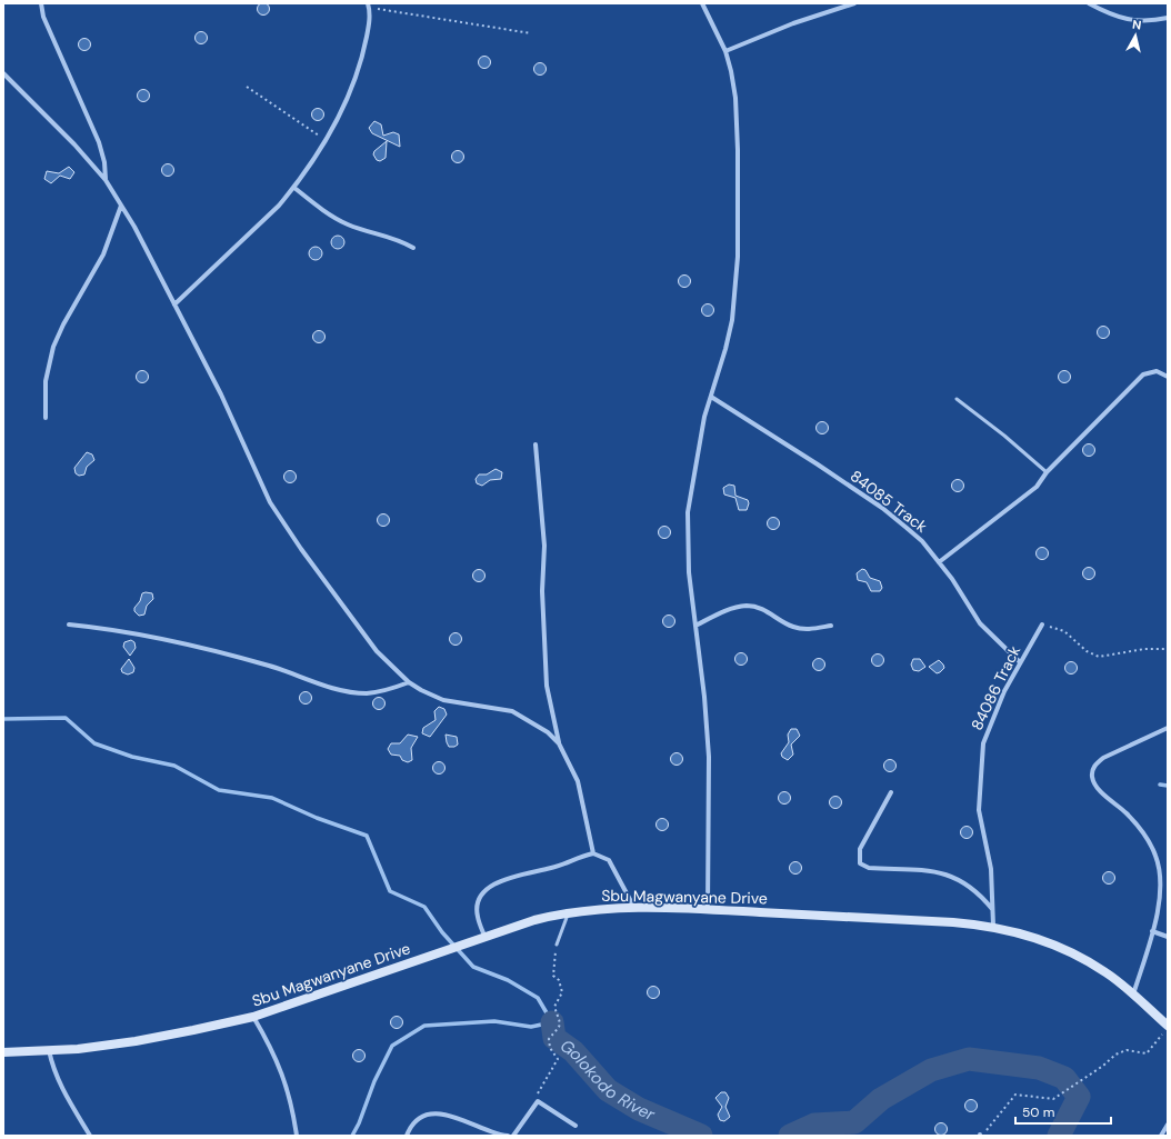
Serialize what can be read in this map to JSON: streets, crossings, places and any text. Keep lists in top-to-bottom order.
{
  "streets": {
    "main road": ["Sbu Magwanyane Drive"],
    "street": ["84085 Track", "84086 Track"]
  },
  "crossings": [
    ["84085 Track", "84086 Track"],
    ["84086 Track", "Sbu Magwanyane Drive"]
  ],
  "water": ["Golokodo River"],
  "scale_bar": "50 m",
  "north": "top"
}
